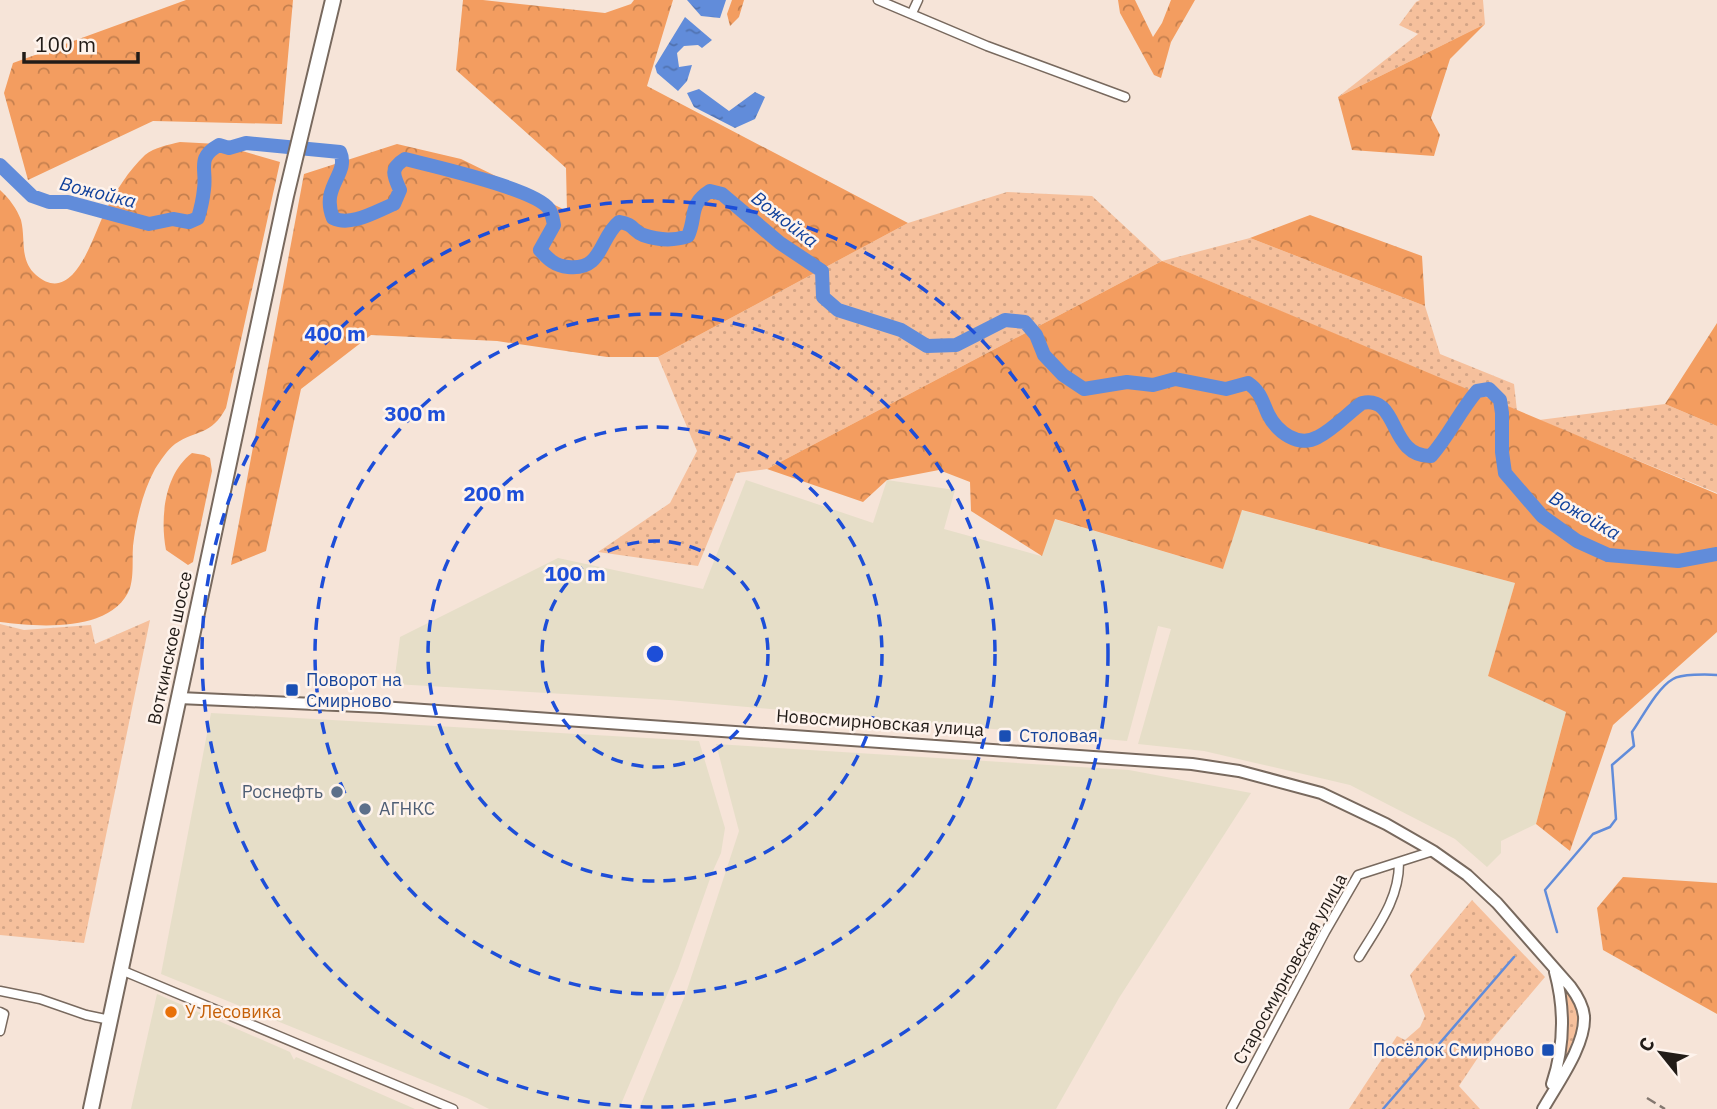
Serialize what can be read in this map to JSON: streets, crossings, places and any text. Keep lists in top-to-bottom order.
{
  "streets": {
    "main road": ["Воткинское шоссе"],
    "street": ["Новосмирновская улица", "Старосмирновская улица"]
  },
  "crossings": [
    ["Воткинское шоссе", "Новосмирновская улица"],
    ["Новосмирновская улица", "Старосмирновская улица"]
  ],
  "water": ["Вожойка"],
  "places": {
    "transit": ["Поворот на Смирново", "Столовая", "Посёлок Смирново"],
    "other": ["Роснефть", "АГНКС", "У Лесовика"]
  },
  "scale_bar": "100 m",
  "north": "top left",
  "rings": [
    "400 m",
    "300 m",
    "200 m",
    "100 m"
  ]
}
